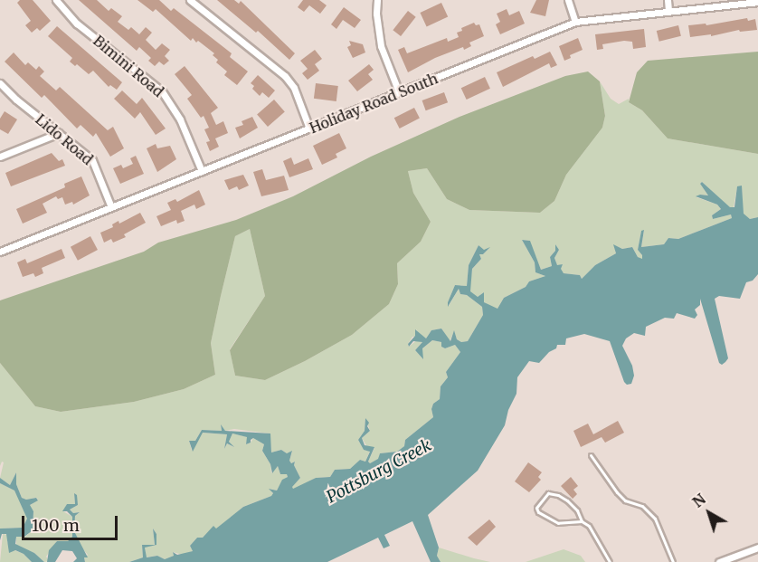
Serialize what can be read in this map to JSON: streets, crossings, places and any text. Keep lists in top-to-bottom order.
{
  "streets": {
    "street": ["Bimini Road", "Holiday Road South", "Lido Road"]
  },
  "crossings": [
    ["Bimini Road", "Holiday Road South"],
    ["Holiday Road South", "Lido Road"]
  ],
  "water": ["Pottsburg Creek"],
  "scale_bar": "100 m",
  "north": "top left"
}
